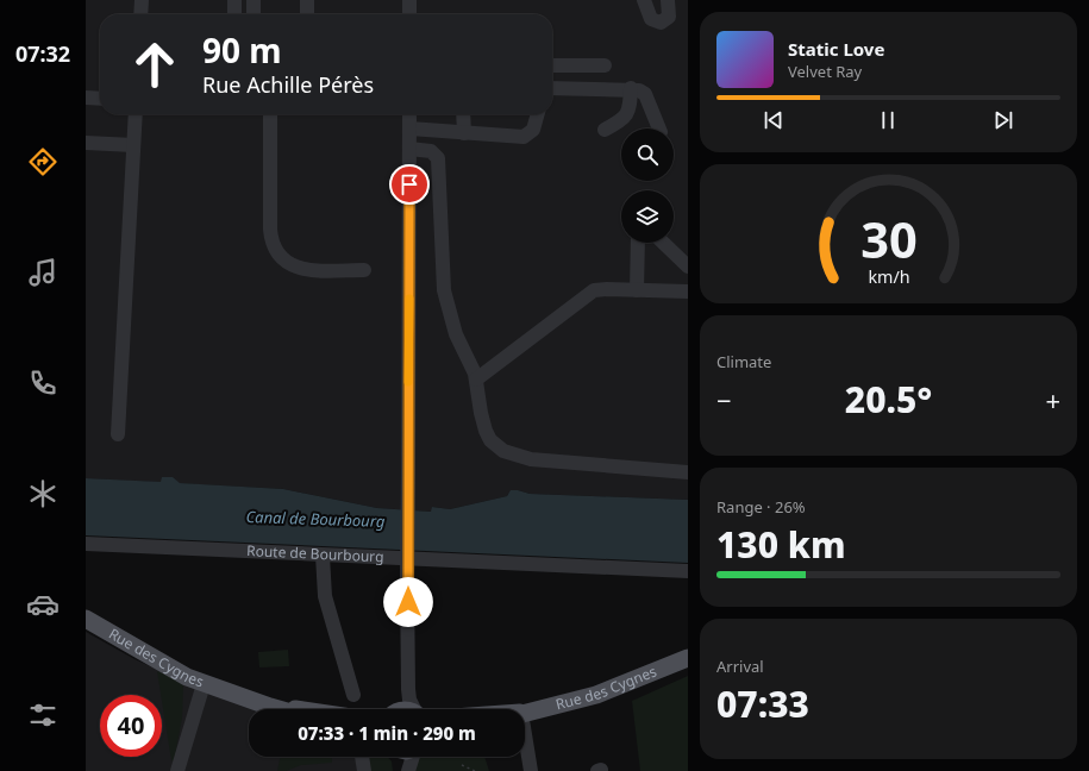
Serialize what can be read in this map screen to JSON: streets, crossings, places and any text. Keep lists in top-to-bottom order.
{
  "streets": {
    "main road": ["Rue des Cygnes"],
    "street": ["Route de Bourbourg"]
  },
  "water": ["Canal de Bourbourg"],
  "page": {
    "tabs": "07:32",
    "turn": ["90 m", "Rue Achille Pérès"],
    "song": ["Static Love", "Velvet Ray"],
    "tile": [
      "Climate",
      ["Range · 26%", "130 km"],
      ["Arrival", "07:33"]
    ],
    "heat": ["−", "20.5°", "+"],
    "limit": "40",
    "trip": "07:33 · 1 min · 290 m",
    "gauge": ["30", "km/h"]
  }
}
